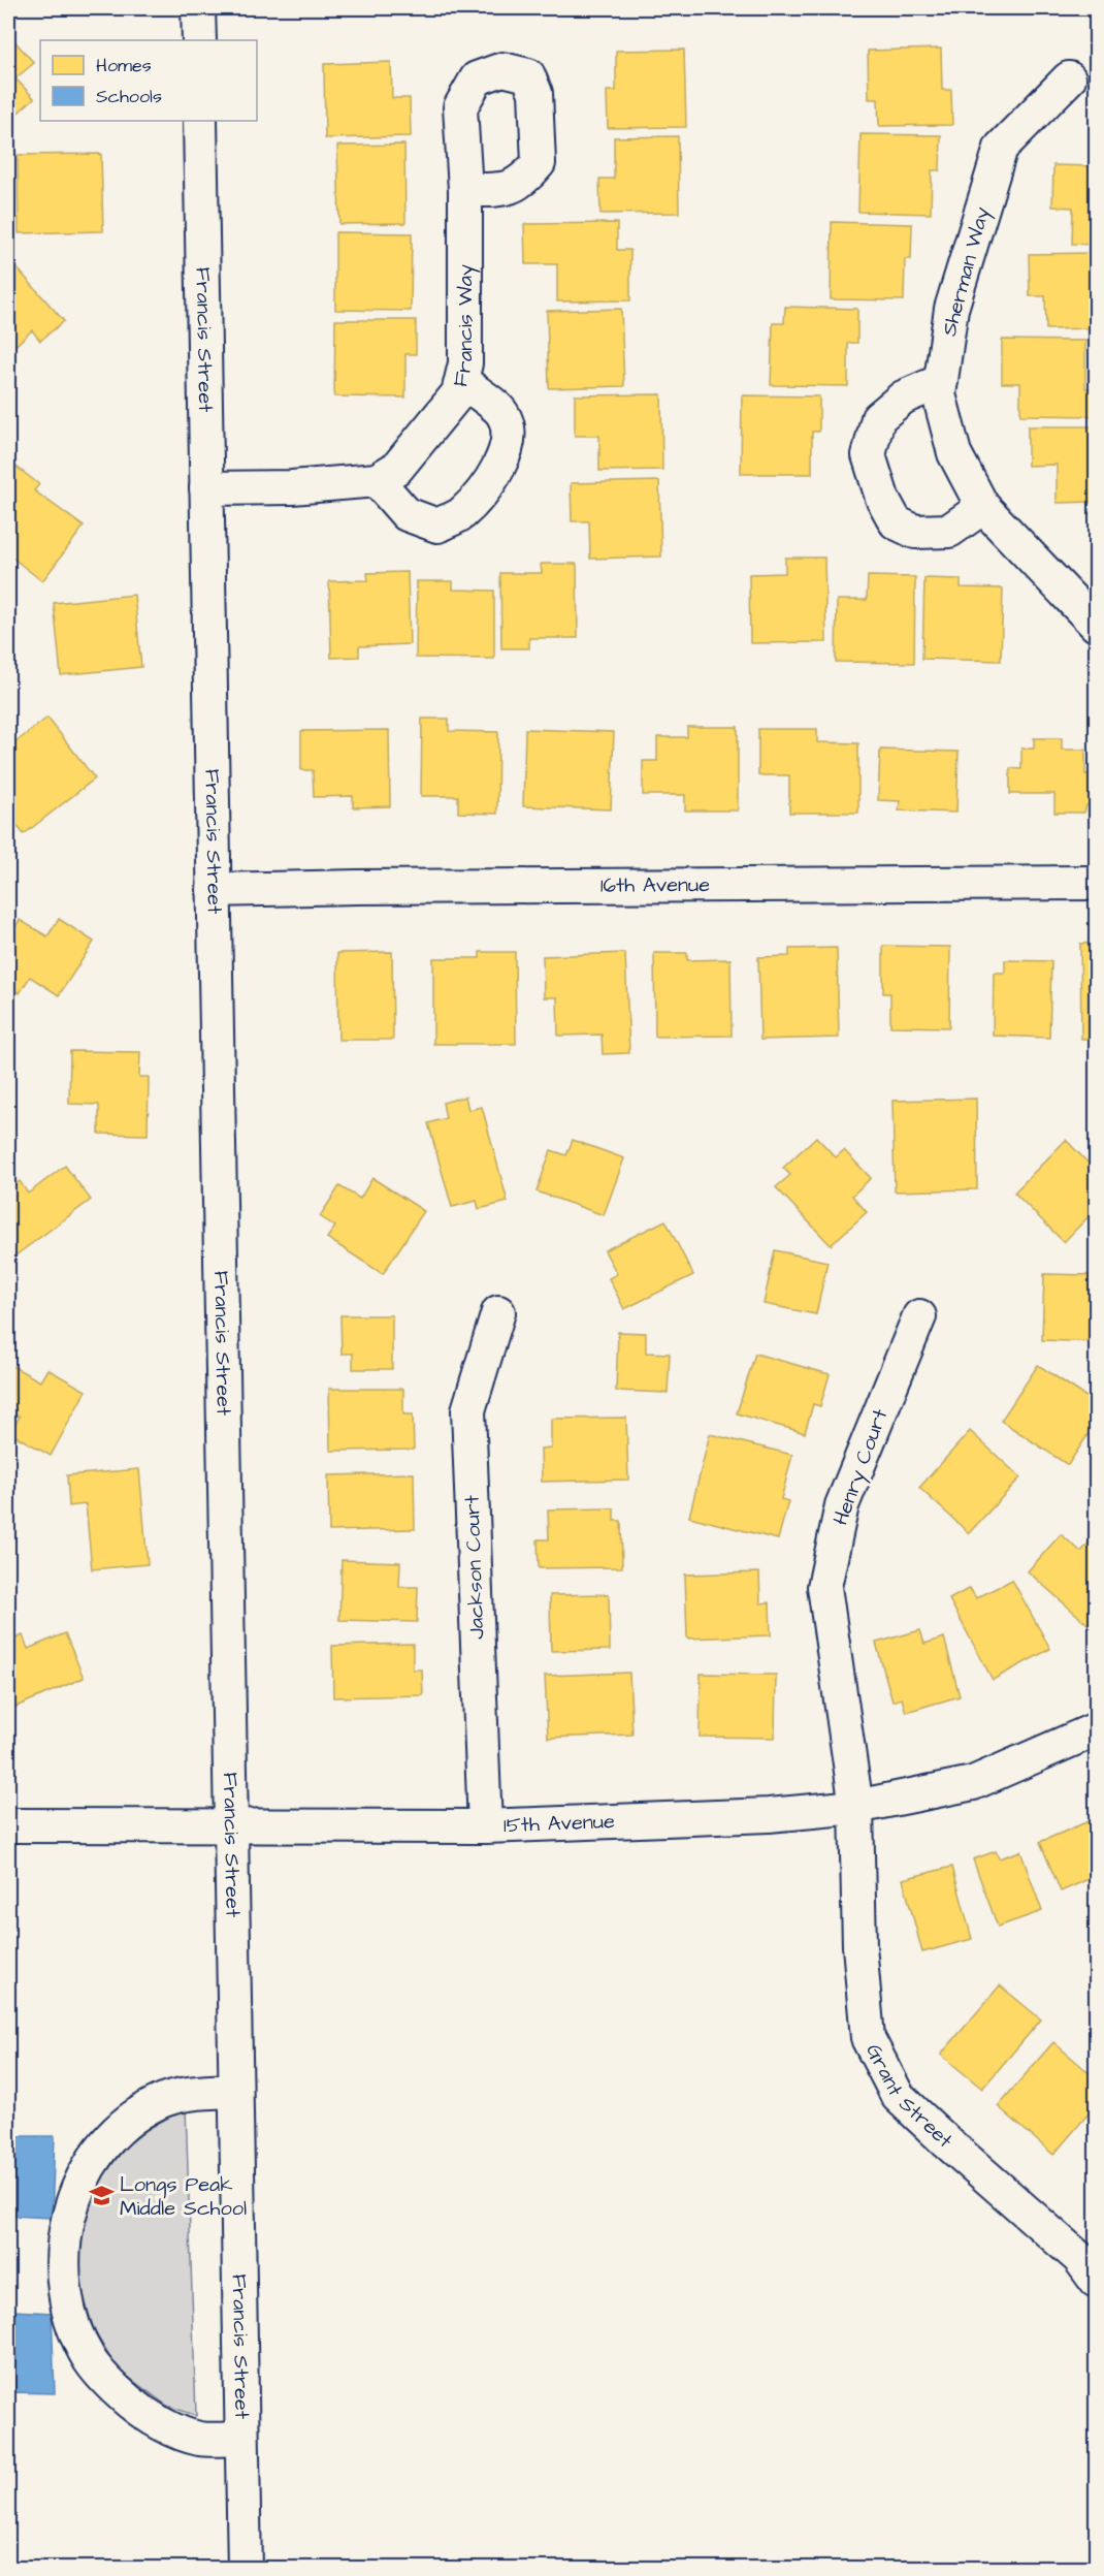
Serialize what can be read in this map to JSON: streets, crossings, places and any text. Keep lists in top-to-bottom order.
{
  "streets": {
    "street": [
      "Sherman Way",
      "Francis Way",
      "Francis Street",
      "16th Avenue",
      "Henry Court",
      "Jackson Court",
      "15th Avenue",
      "Grant Street"
    ]
  },
  "crossings": [
    ["Francis Street", "16th Avenue"],
    ["Francis Street", "15th Avenue"],
    ["Henry Court", "15th Avenue"],
    ["Henry Court", "Grant Street"],
    ["Jackson Court", "15th Avenue"],
    ["15th Avenue", "Grant Street"]
  ],
  "places": {
    "school or university": ["Longs Peak Middle School"]
  },
  "legend": ["Homes", "Schools"]
}
